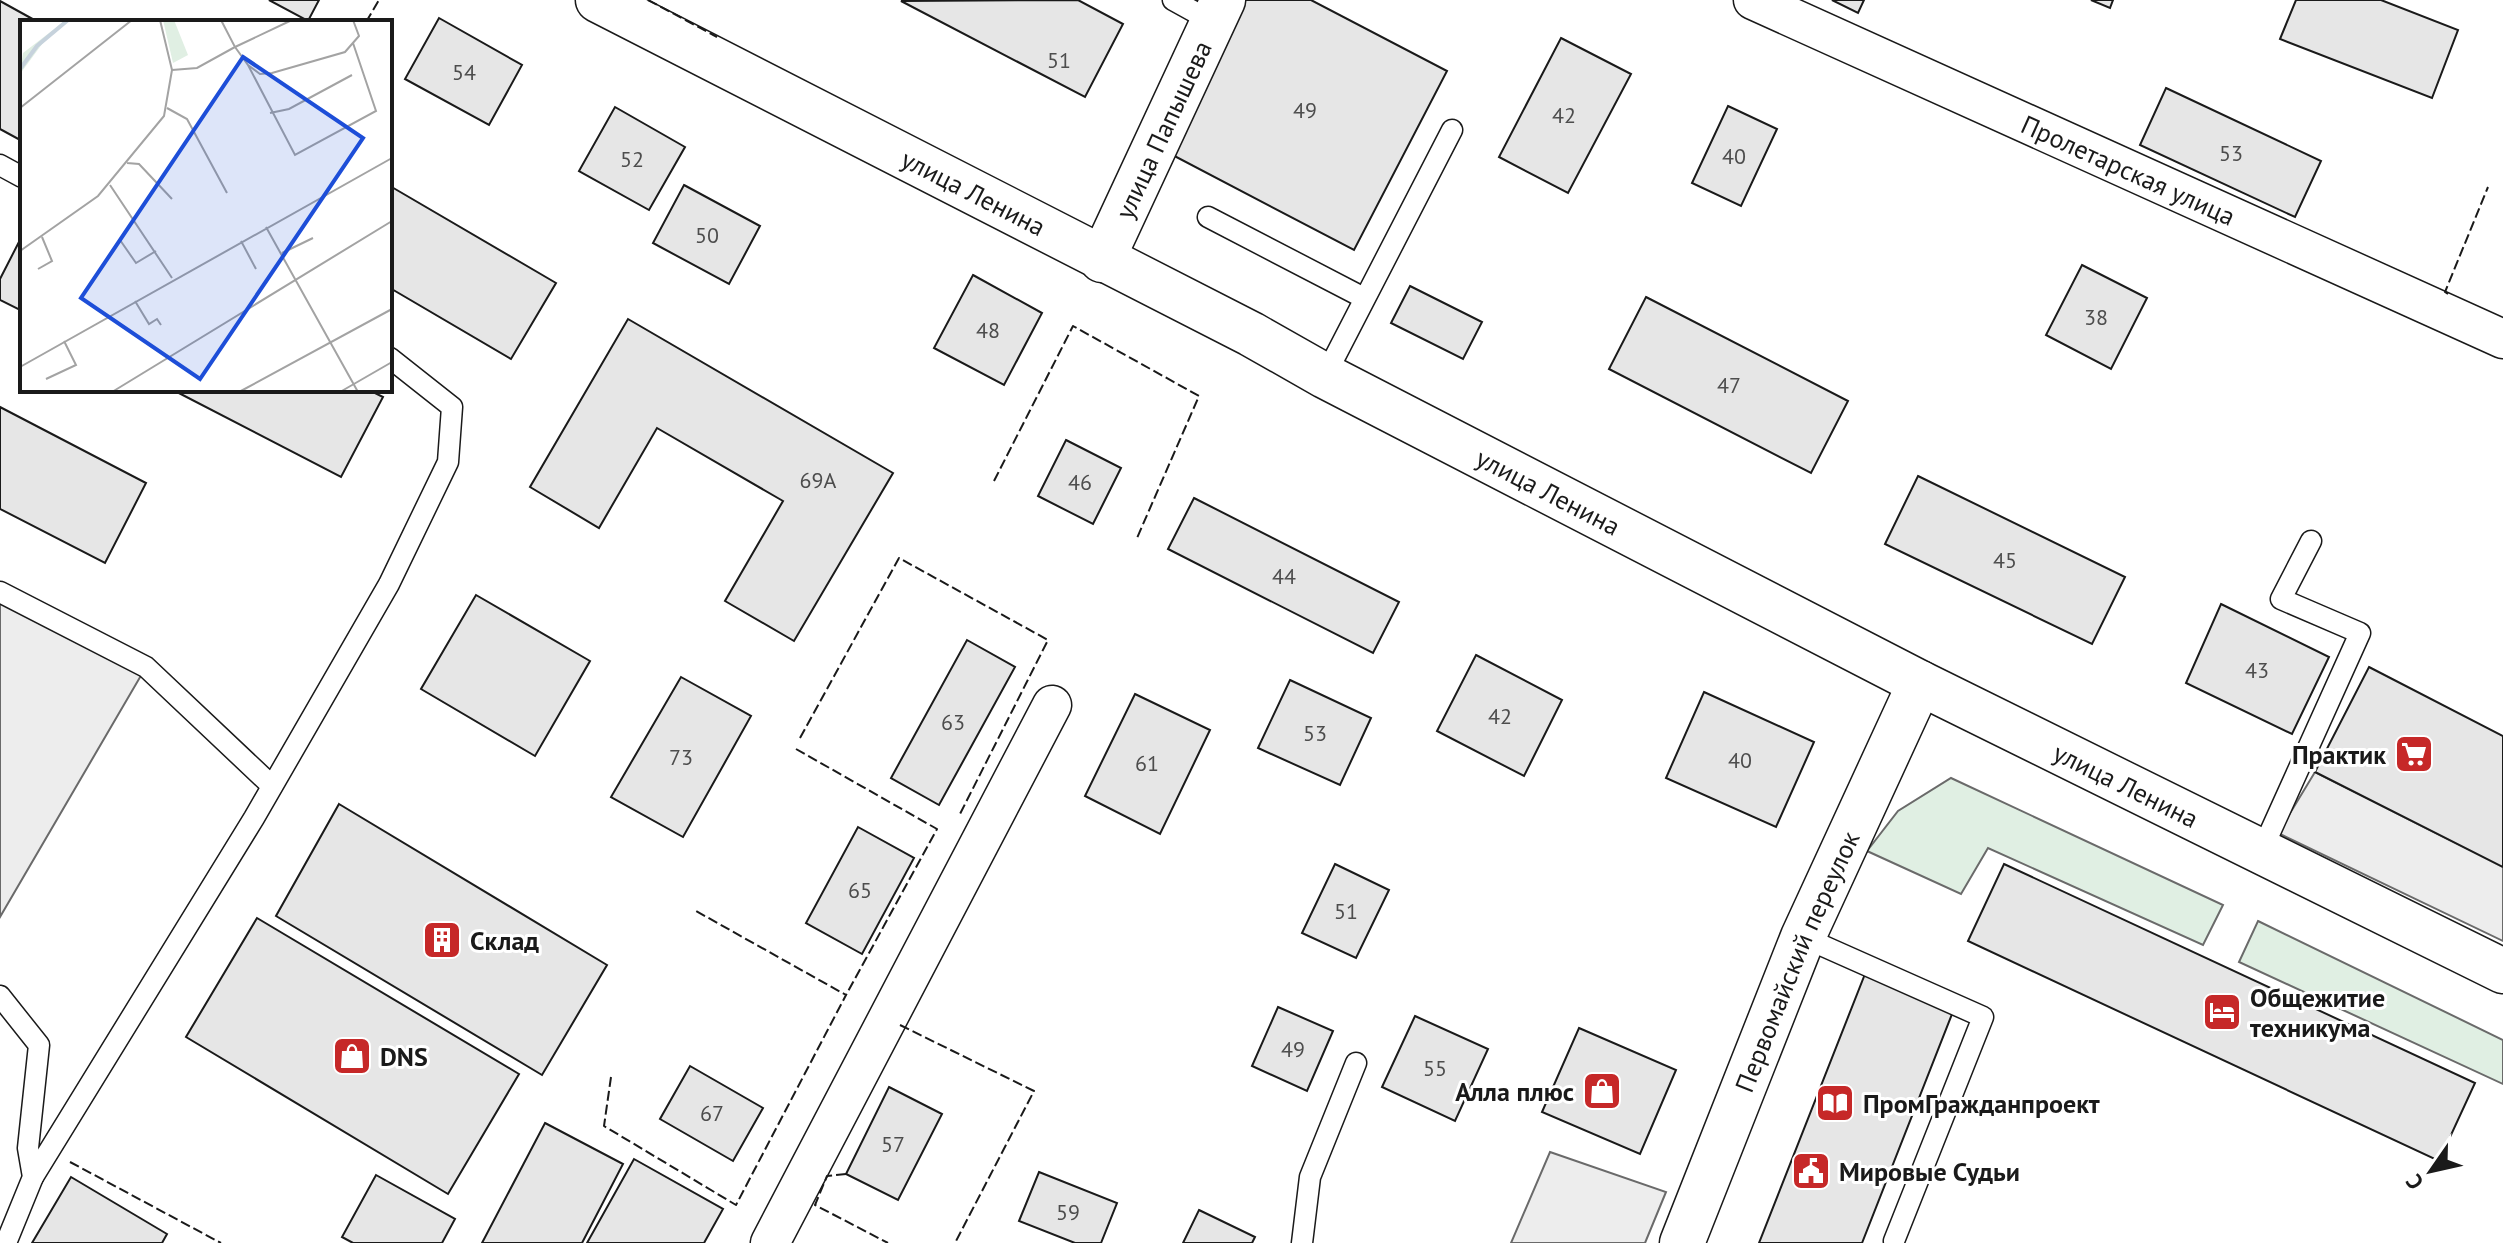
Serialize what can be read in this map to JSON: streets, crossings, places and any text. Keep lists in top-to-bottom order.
{
  "streets": {
    "main road": ["улица Папышева", "улица Ленина", "Первомайский переулок"],
    "street": ["Пролетарская улица"]
  },
  "crossings": [
    ["улица Папышева", "улица Ленина"],
    ["улица Ленина", "Первомайский переулок"]
  ],
  "places": {
    "supermarket": ["Практик"],
    "building": ["Склад"],
    "hotel": ["Общежитие техникума"],
    "shop": ["DNS", "Алла плюс"],
    "library": ["ПромГражданпроект"],
    "public building": ["Мировые Судьи"]
  },
  "house_numbers": [
    "51",
    "54",
    "49",
    "42",
    "53",
    "40",
    "52",
    "50",
    "38",
    "48",
    "47",
    "69А",
    "46",
    "45",
    "44",
    "43",
    "42",
    "63",
    "53",
    "73",
    "40",
    "61",
    "65",
    "51",
    "49",
    "55",
    "67",
    "57",
    "59"
  ],
  "north": "bottom left"
}
